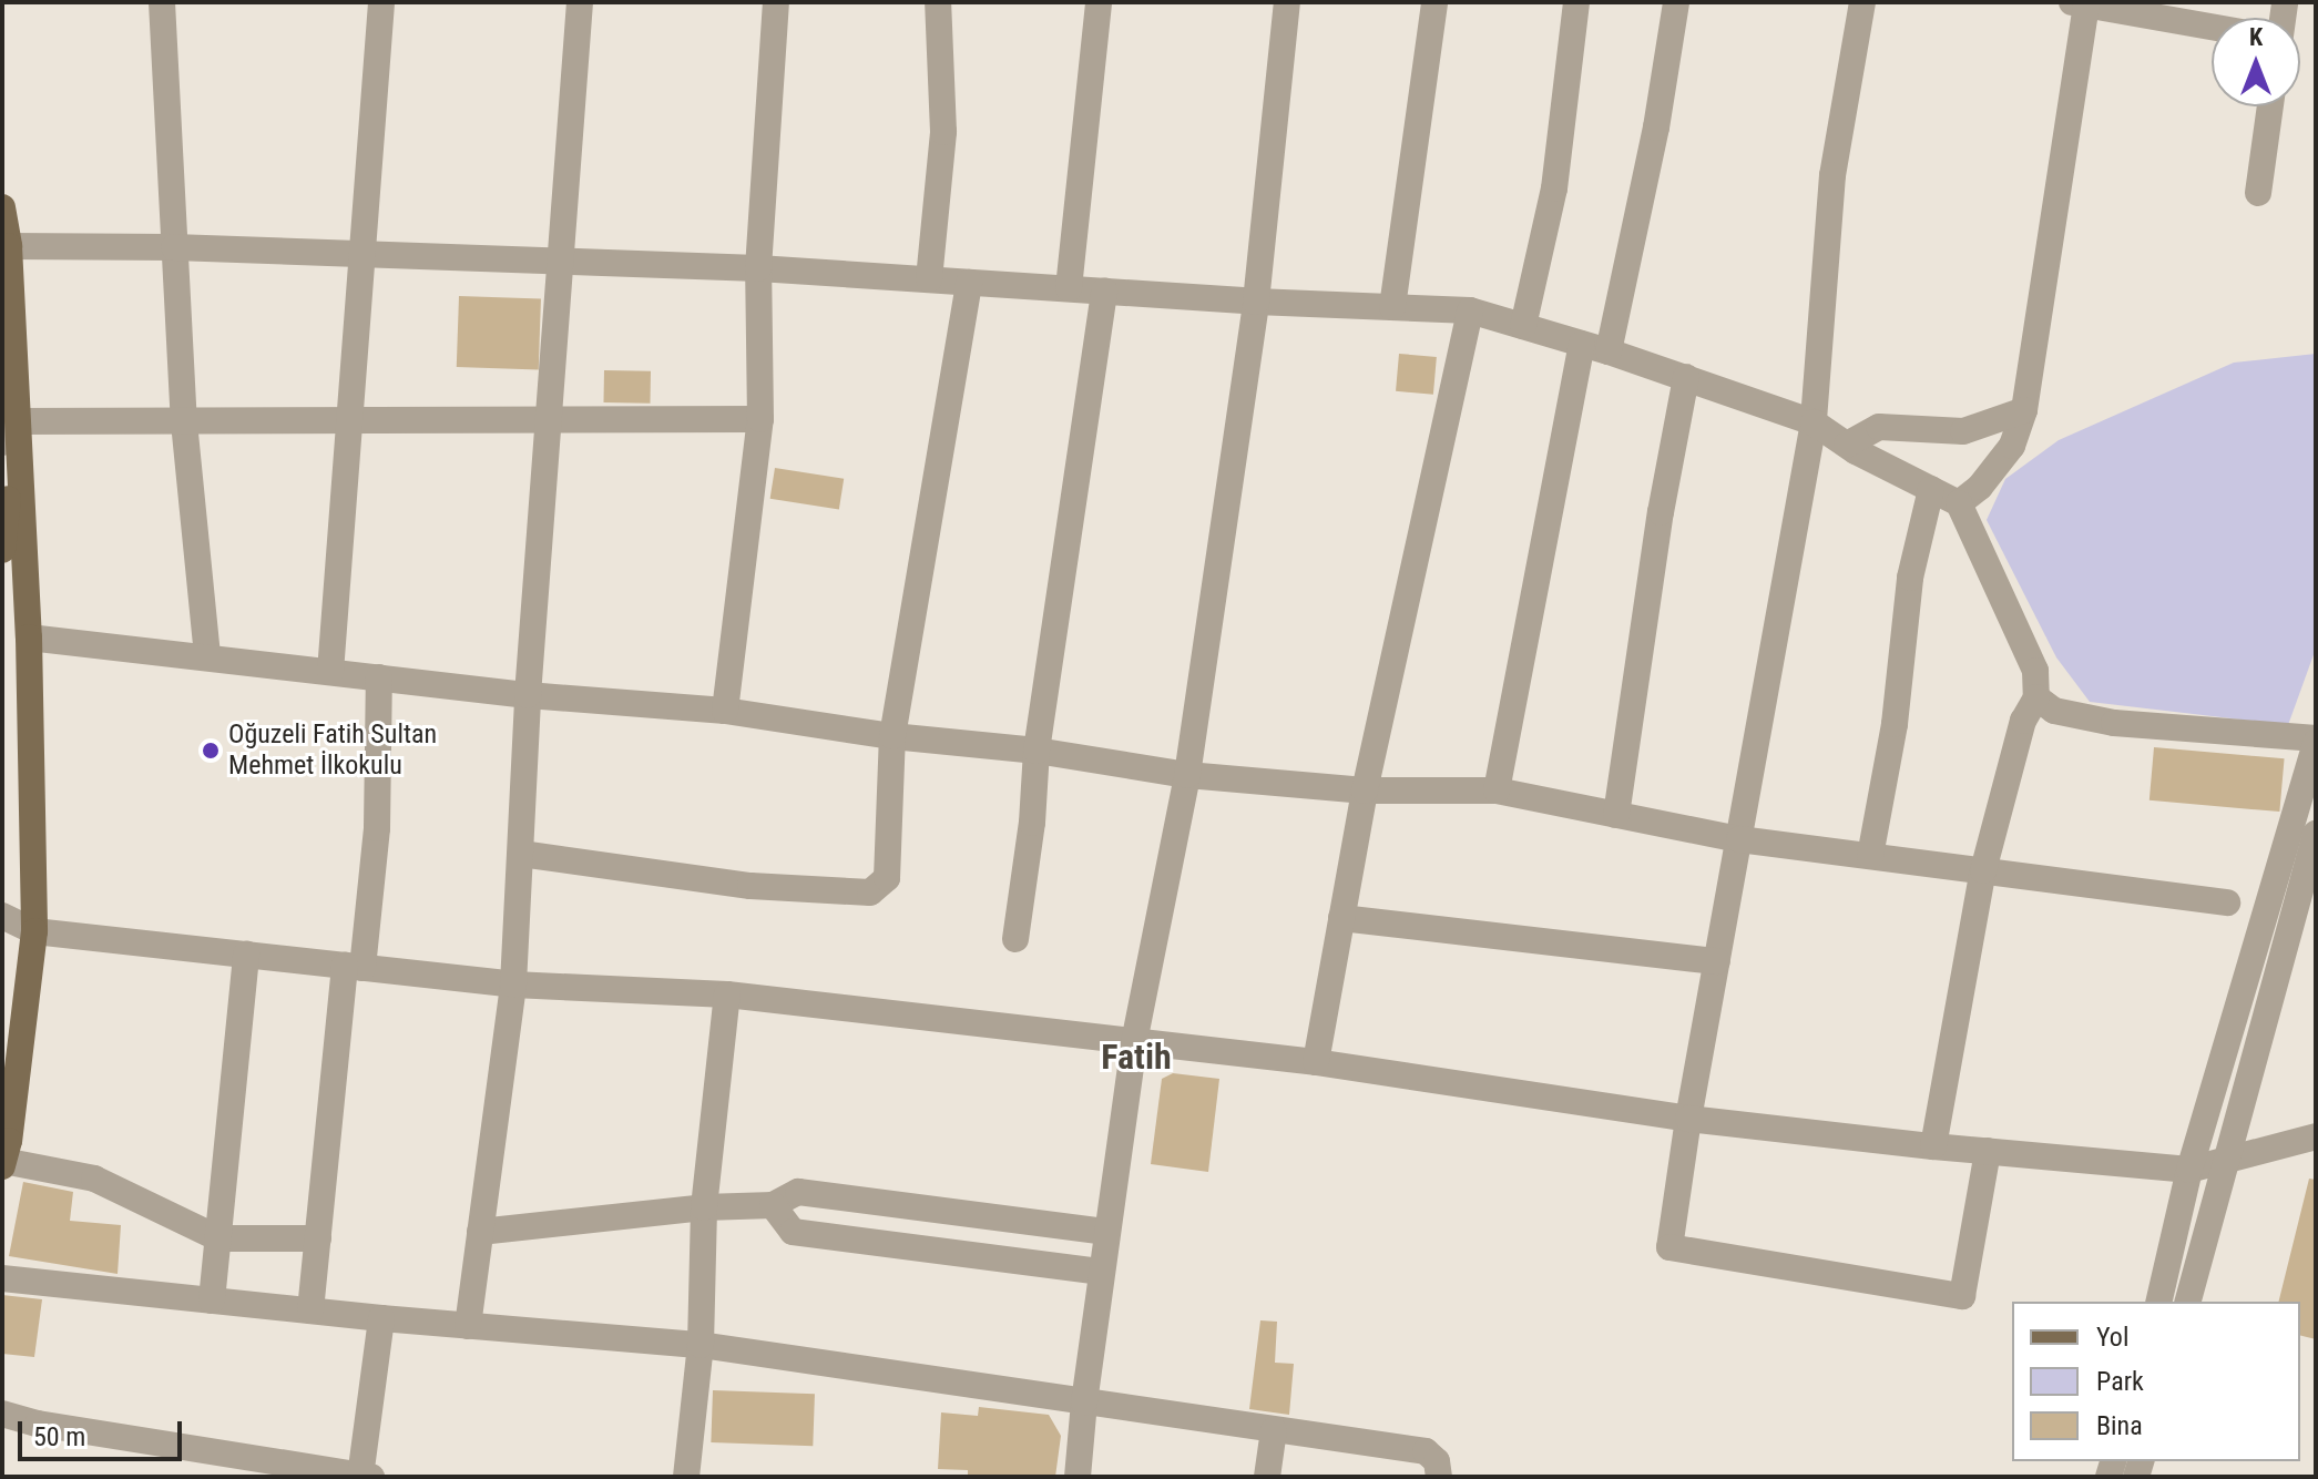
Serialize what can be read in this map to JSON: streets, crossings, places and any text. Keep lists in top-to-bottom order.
{
  "districts": ["Fatih"],
  "places": ["Oğuzeli Fatih Sultan Mehmet İlkokulu"],
  "legend": ["Yol", "Park", "Bina"],
  "scale_bar": "50 m",
  "north": "top"
}
